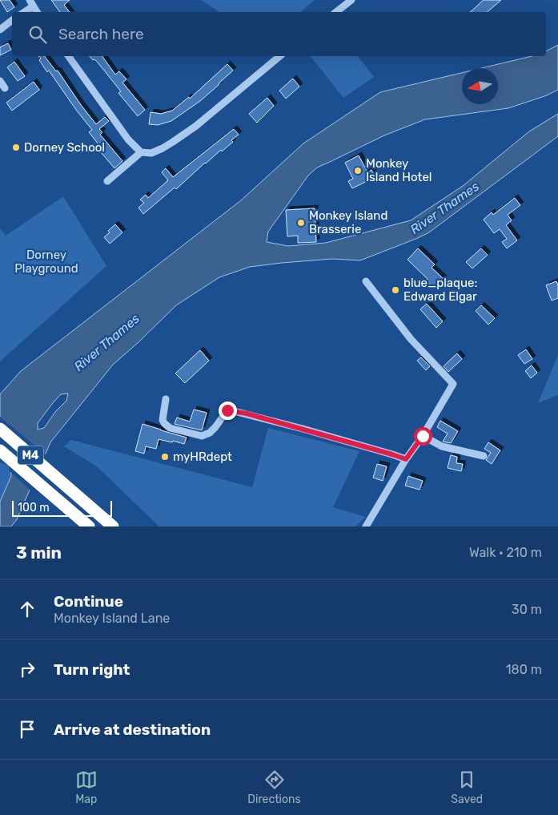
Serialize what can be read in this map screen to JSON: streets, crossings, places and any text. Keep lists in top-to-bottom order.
{
  "streets": {
    "highway": ["M4"]
  },
  "water": ["River Thames"],
  "parks": ["Dorney Playground"],
  "places": [
    "Dorney School",
    "Monkey Island Hotel",
    "Monkey Island Brasserie",
    "blue_plaque: Edward Elgar",
    "myHRdept"
  ],
  "scale_bar": "100 m",
  "north": "left",
  "page": {
    "search": "Search here",
    "scale": "100 m",
    "heading": ["3 min", "Walk · 210 m"],
    "list": [
      ["Continue", "Monkey Island Lane", "30 m"],
      ["Turn right", "180 m"],
      "Arrive at destination"
    ],
    "nav": ["Map", "Directions", "Saved"]
  }
}
